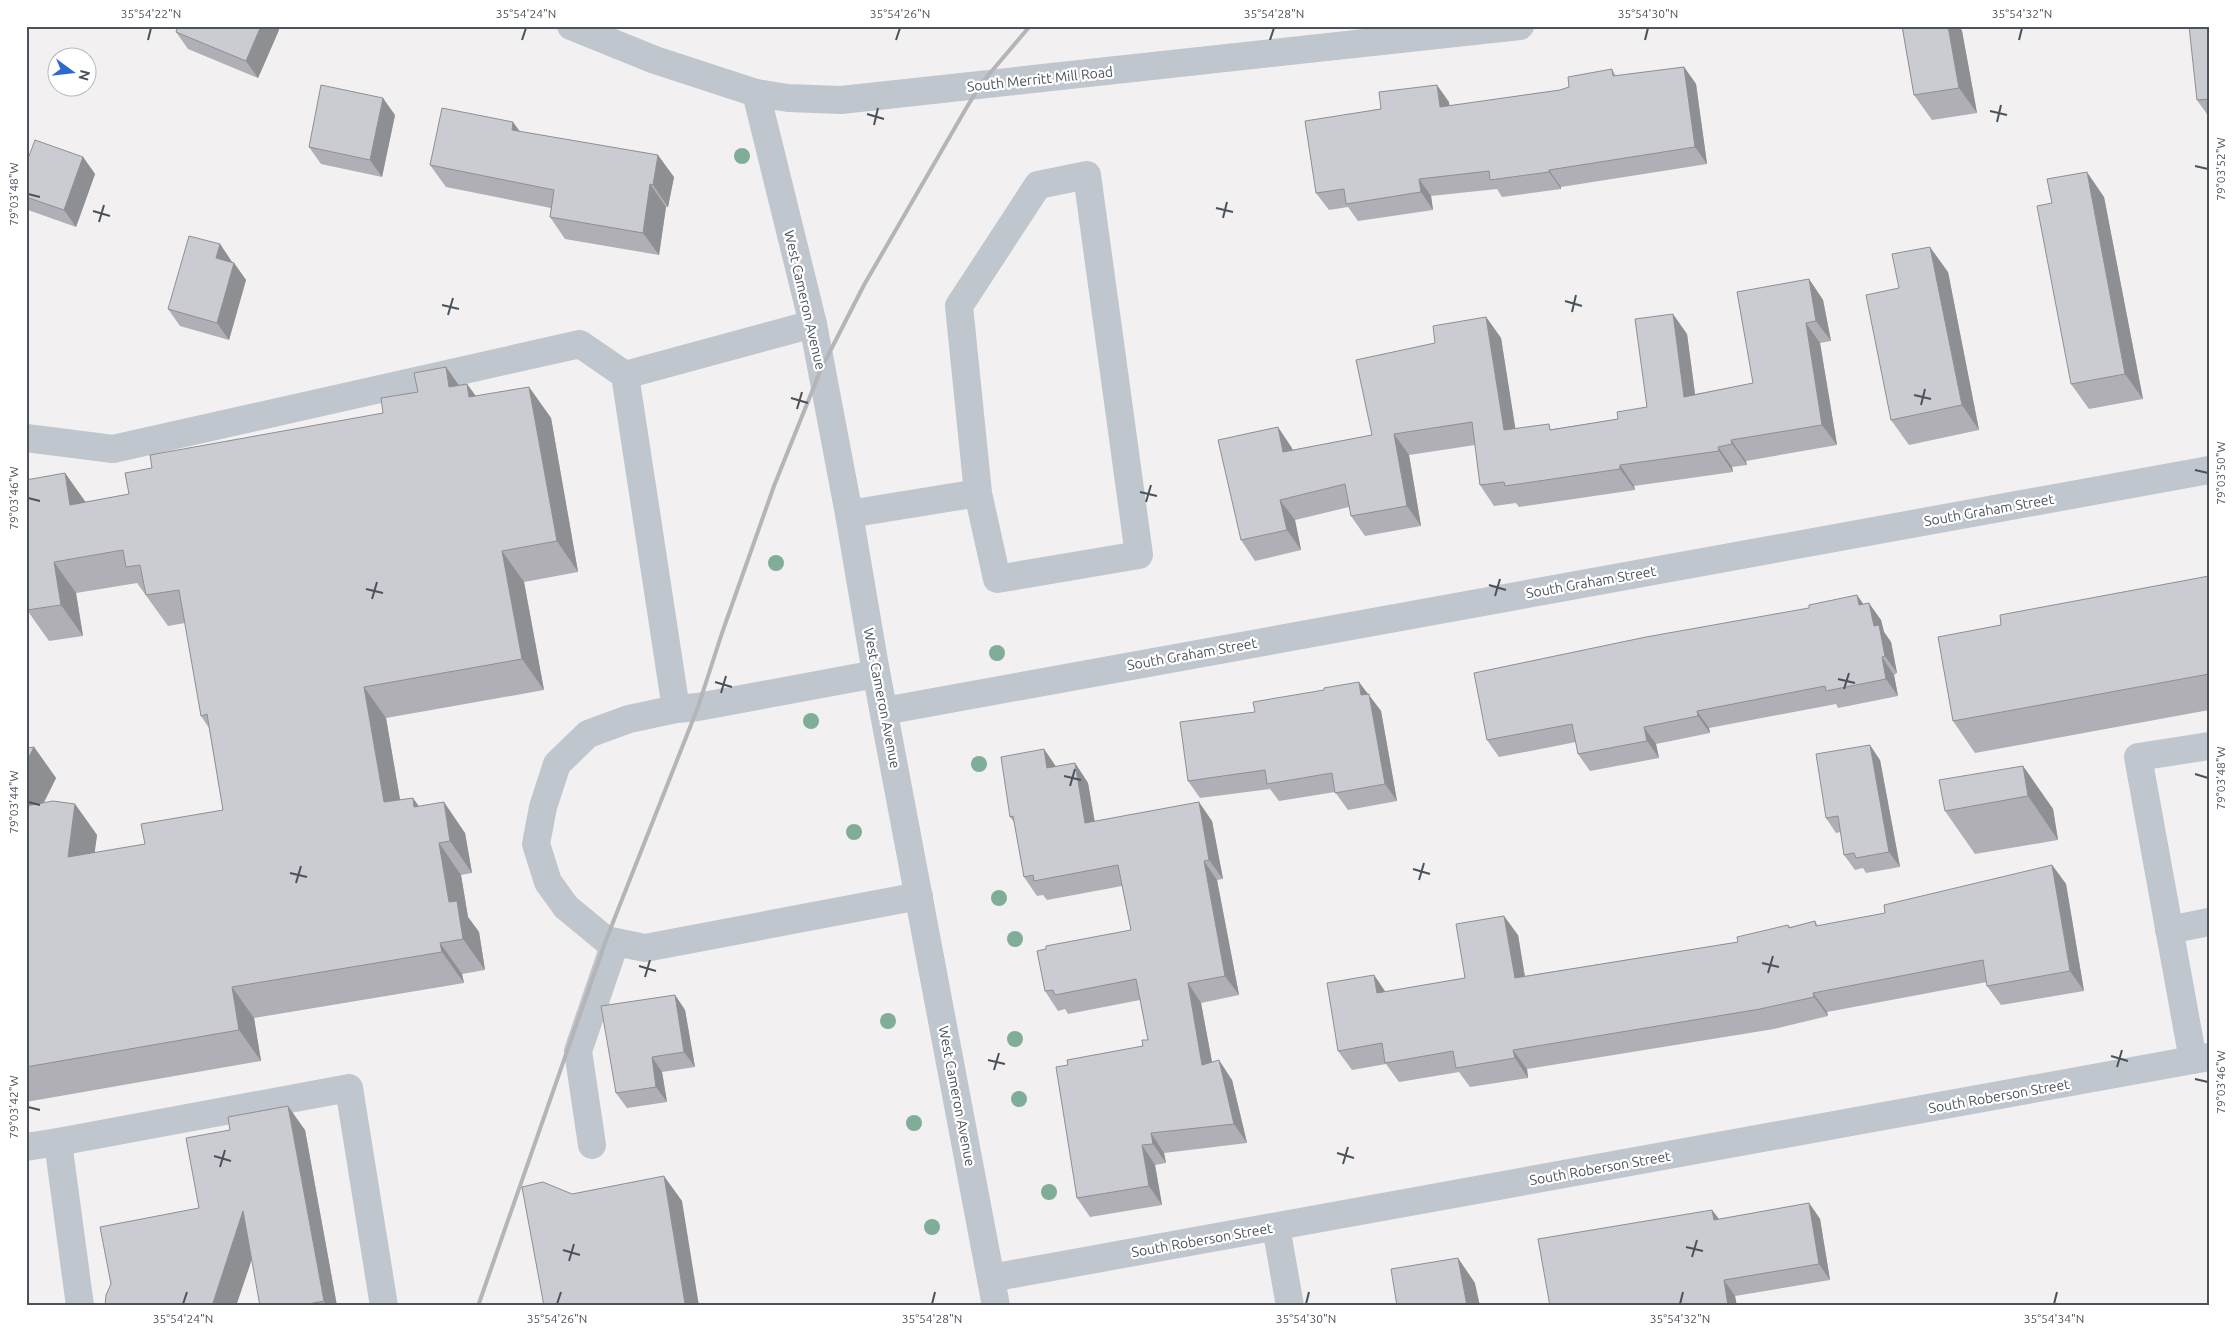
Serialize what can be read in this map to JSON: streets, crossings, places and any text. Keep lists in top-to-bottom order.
{
  "streets": {
    "street": [
      "South Merritt Mill Road",
      "West Cameron Avenue",
      "South Graham Street",
      "South Roberson Street"
    ]
  },
  "crossings": [
    ["South Merritt Mill Road", "West Cameron Avenue"],
    ["West Cameron Avenue", "South Graham Street"],
    ["West Cameron Avenue", "South Roberson Street"]
  ],
  "north": "right",
  "coordinates": [
    "35°54'22\"N",
    "35°54'24\"N",
    "35°54'26\"N",
    "35°54'28\"N",
    "35°54'30\"N",
    "35°54'32\"N",
    "79°03'52\"W",
    "79°03'48\"W",
    "79°03'50\"W",
    "79°03'46\"W",
    "79°03'44\"W",
    "79°03'42\"W",
    "35°54'34\"N"
  ]
}
